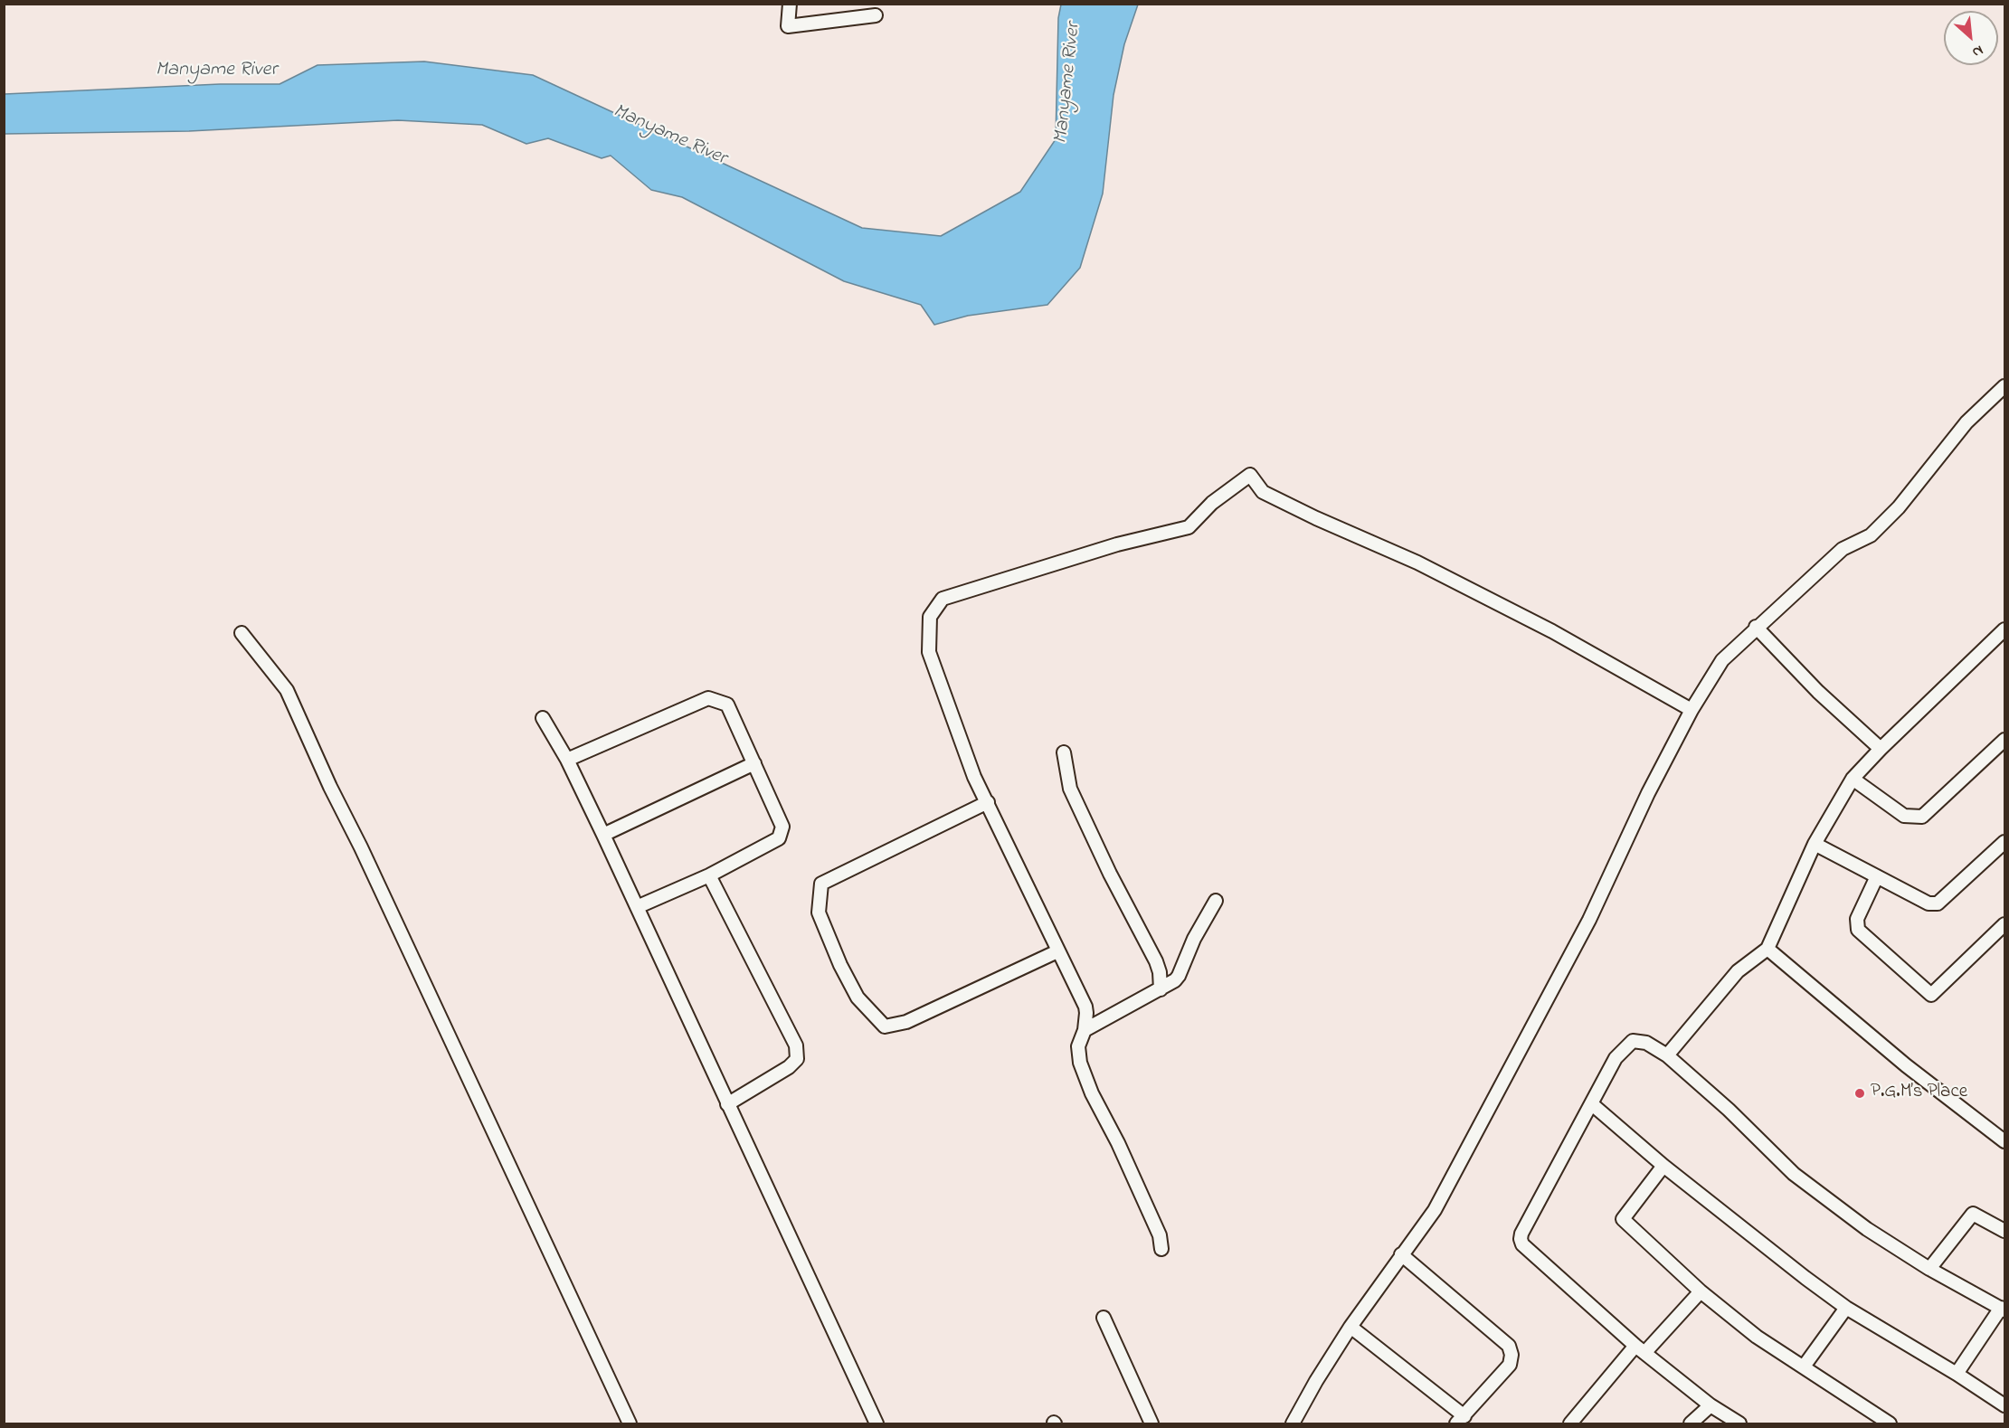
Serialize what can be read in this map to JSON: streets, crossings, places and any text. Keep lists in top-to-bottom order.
{
  "water": ["Manyame River"],
  "places": ["P.G.M’s Place"],
  "north": "bottom right"
}
